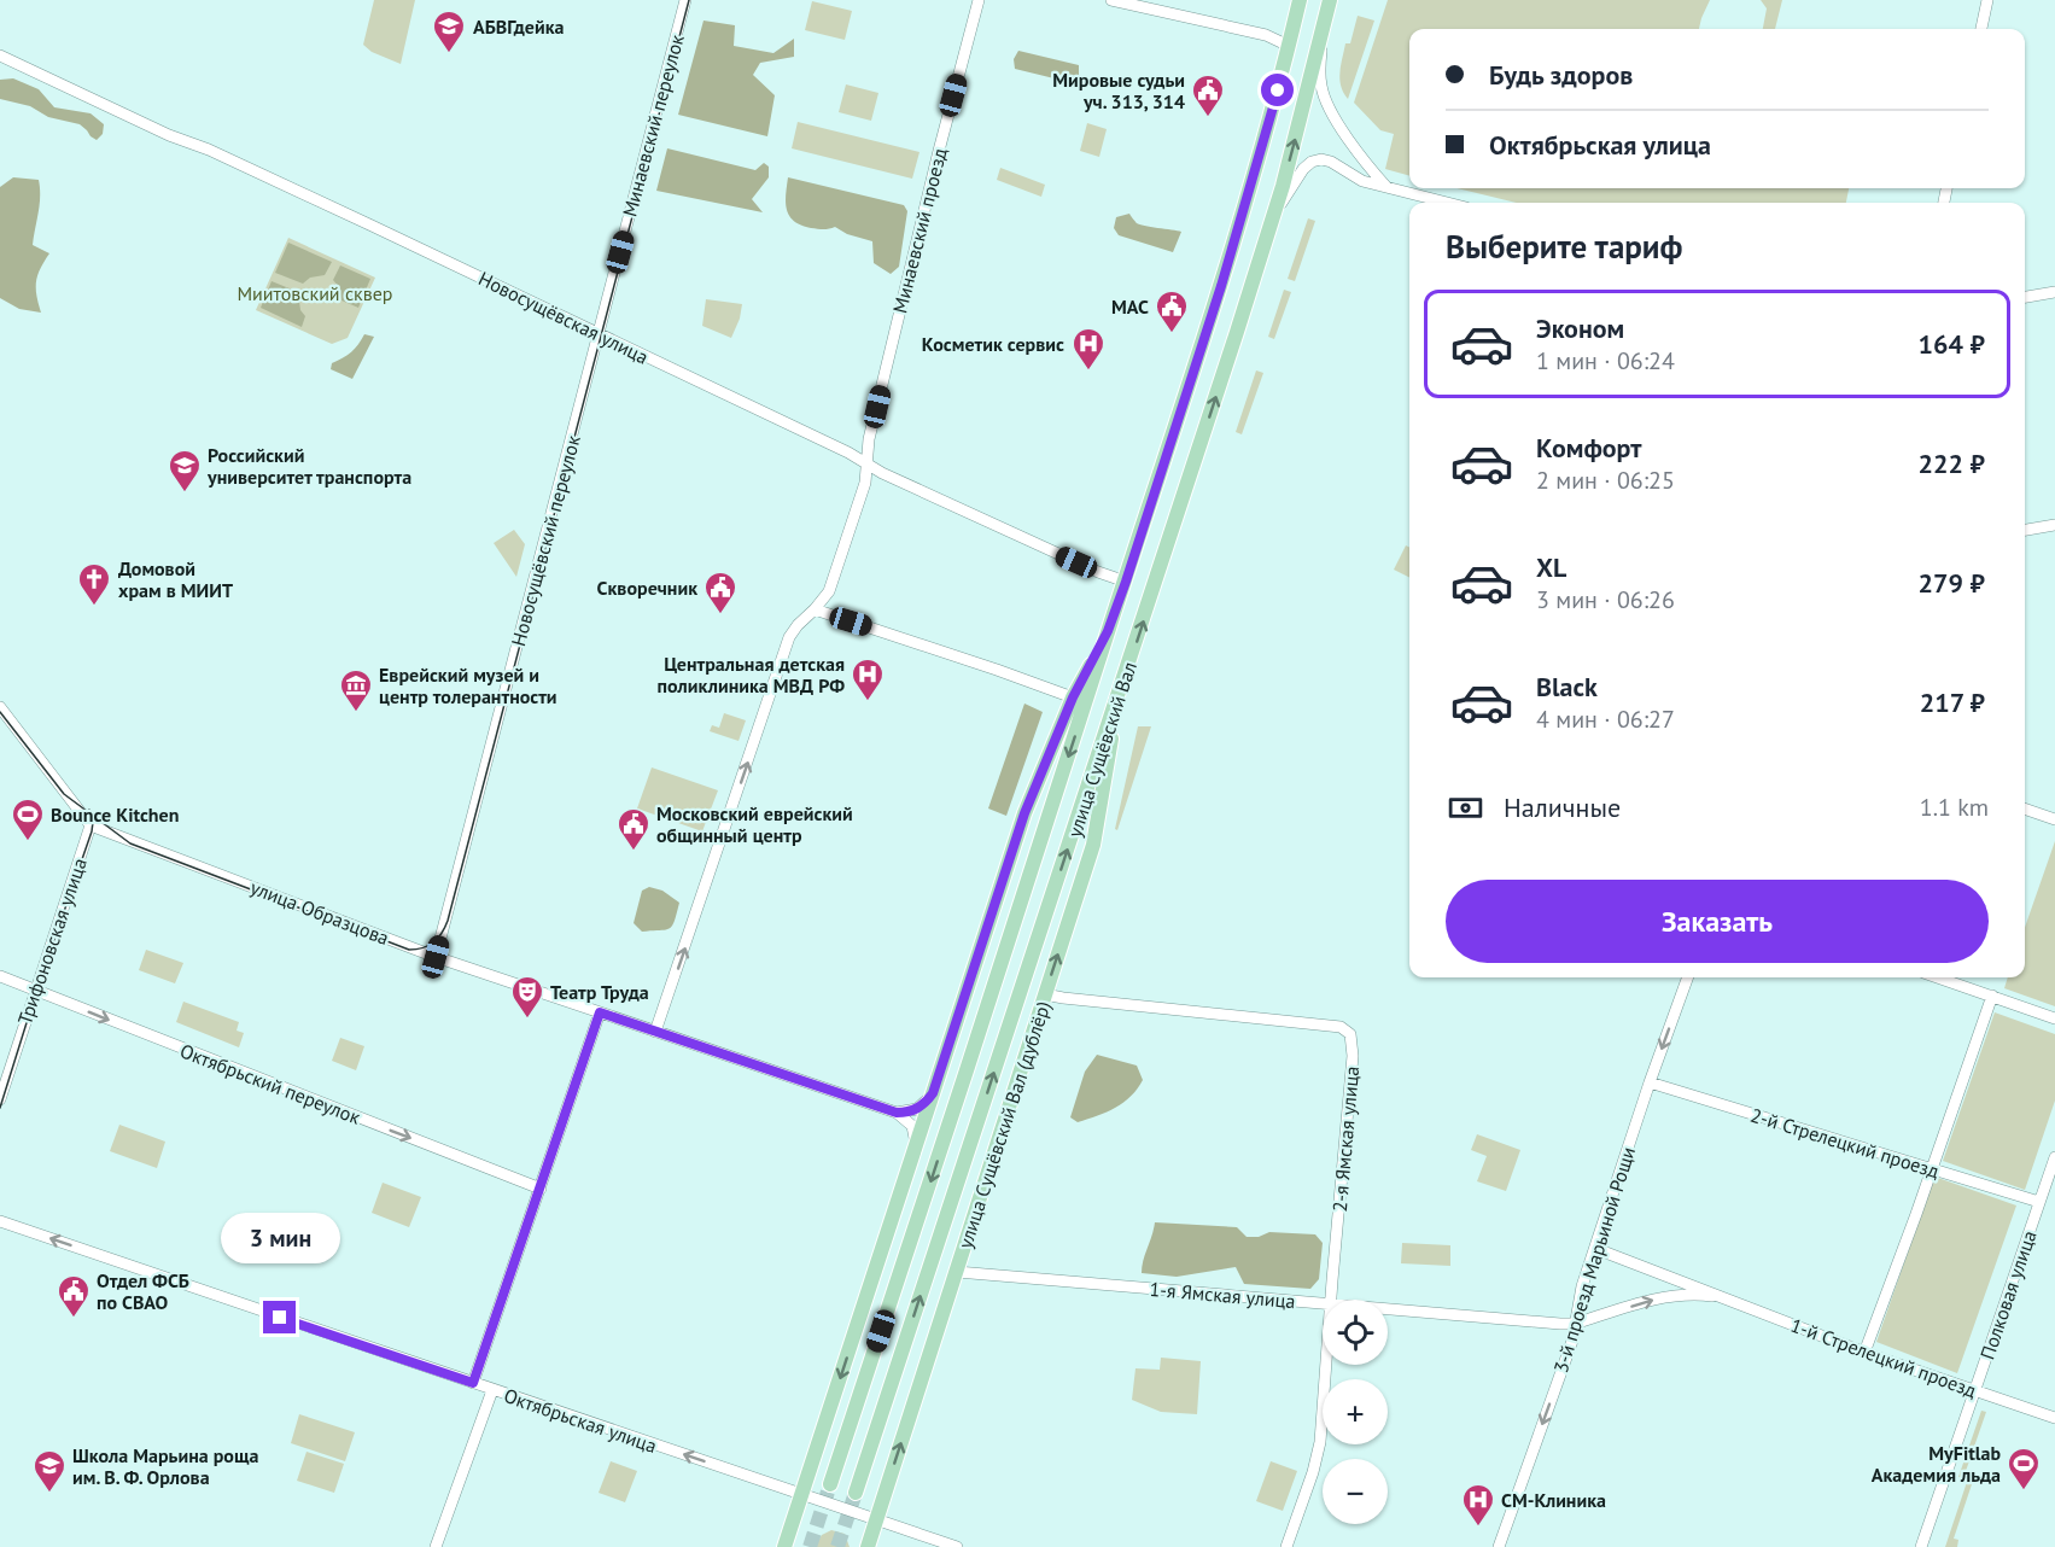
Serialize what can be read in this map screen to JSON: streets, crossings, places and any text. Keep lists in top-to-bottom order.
{
  "streets": {
    "main road": ["улица Сущёвский Вал", "улица Сущёвский Вал (дублёр)"],
    "street": [
      "Минаевский переулок",
      "Минаевский проезд",
      "Новосущёвская улица",
      "Новосущёвский переулок",
      "улица Образцова",
      "Трифоновская улица",
      "Октябрьский переулок",
      "2-я Ямская улица",
      "2-й Стрелецкий проезд",
      "3-й проезд Марьиной Рощи",
      "1-я Ямская улица",
      "Полковая улица",
      "1-й Стрелецкий проезд",
      "Октябрьская улица"
    ]
  },
  "crossings": [
    ["Минаевский переулок", "Новосущёвская улица"],
    ["Минаевский переулок", "Новосущёвский переулок"],
    ["Минаевский проезд", "Новосущёвская улица"],
    ["Минаевский проезд", "улица Образцова"],
    ["Новосущёвская улица", "Новосущёвский переулок"],
    ["Новосущёвская улица", "улица Сущёвский Вал"],
    ["Новосущёвский переулок", "улица Образцова"],
    ["улица Сущёвский Вал", "улица Сущёвский Вал (дублёр)"],
    ["улица Образцова", "Трифоновская улица"],
    ["Трифоновская улица", "Октябрьский переулок"],
    ["улица Сущёвский Вал (дублёр)", "2-я Ямская улица"],
    ["улица Сущёвский Вал (дублёр)", "1-я Ямская улица"],
    ["улица Сущёвский Вал (дублёр)", "Октябрьская улица"],
    ["2-й Стрелецкий проезд", "3-й проезд Марьиной Рощи"],
    ["2-й Стрелецкий проезд", "Полковая улица"],
    ["3-й проезд Марьиной Рощи", "1-я Ямская улица"],
    ["3-й проезд Марьиной Рощи", "1-й Стрелецкий проезд"],
    ["1-я Ямская улица", "1-й Стрелецкий проезд"],
    ["Полковая улица", "1-й Стрелецкий проезд"]
  ],
  "one_way": [
    "Минаевский проезд",
    "Октябрьский переулок",
    "3-й проезд Марьиной Рощи",
    "Октябрьская улица"
  ],
  "parks": ["Миитовский сквер"],
  "places": {
    "school or university": ["АБВГдейка", "Российский университет транспорта", "Школа Марьина роща им. В. Ф. Орлова"],
    "public building": [
      "Мировые судьи уч. 313, 314",
      "MAC",
      "Скворечник",
      "Московский еврейский общинный центр",
      "Отдел ФСБ по СВАО"
    ],
    "hospital": ["Косметик сервис", "Центральная детская поликлиника МВД РФ", "СМ-Клиника"],
    "church": ["Домовой храм в МИИТ"],
    "museum": ["Еврейский музей и центр толерантности"],
    "sports": ["Bounce Kitchen", "MyFitlab Академия льда"],
    "theatre": ["Театр Труда"]
  },
  "page": {
    "banner": ["Будь здоров", "Октябрьская улица"],
    "heading": "Выберите тариф",
    "list": [
      {
        "name": "Эконом",
        "note": "1 мин · 06:24",
        "value": "164 ₽"
      },
      {
        "name": "Комфорт",
        "note": "2 мин · 06:25",
        "value": "222 ₽"
      },
      {
        "name": "XL",
        "note": "3 мин · 06:26",
        "value": "279 ₽"
      },
      {
        "name": "Black",
        "note": "4 мин · 06:27",
        "value": "217 ₽"
      }
    ],
    "pay": ["Наличные", "1.1 km"],
    "buttons": "Заказать",
    "bubble": "3 мин",
    "map_buttons": ["+", "−"]
  }
}
